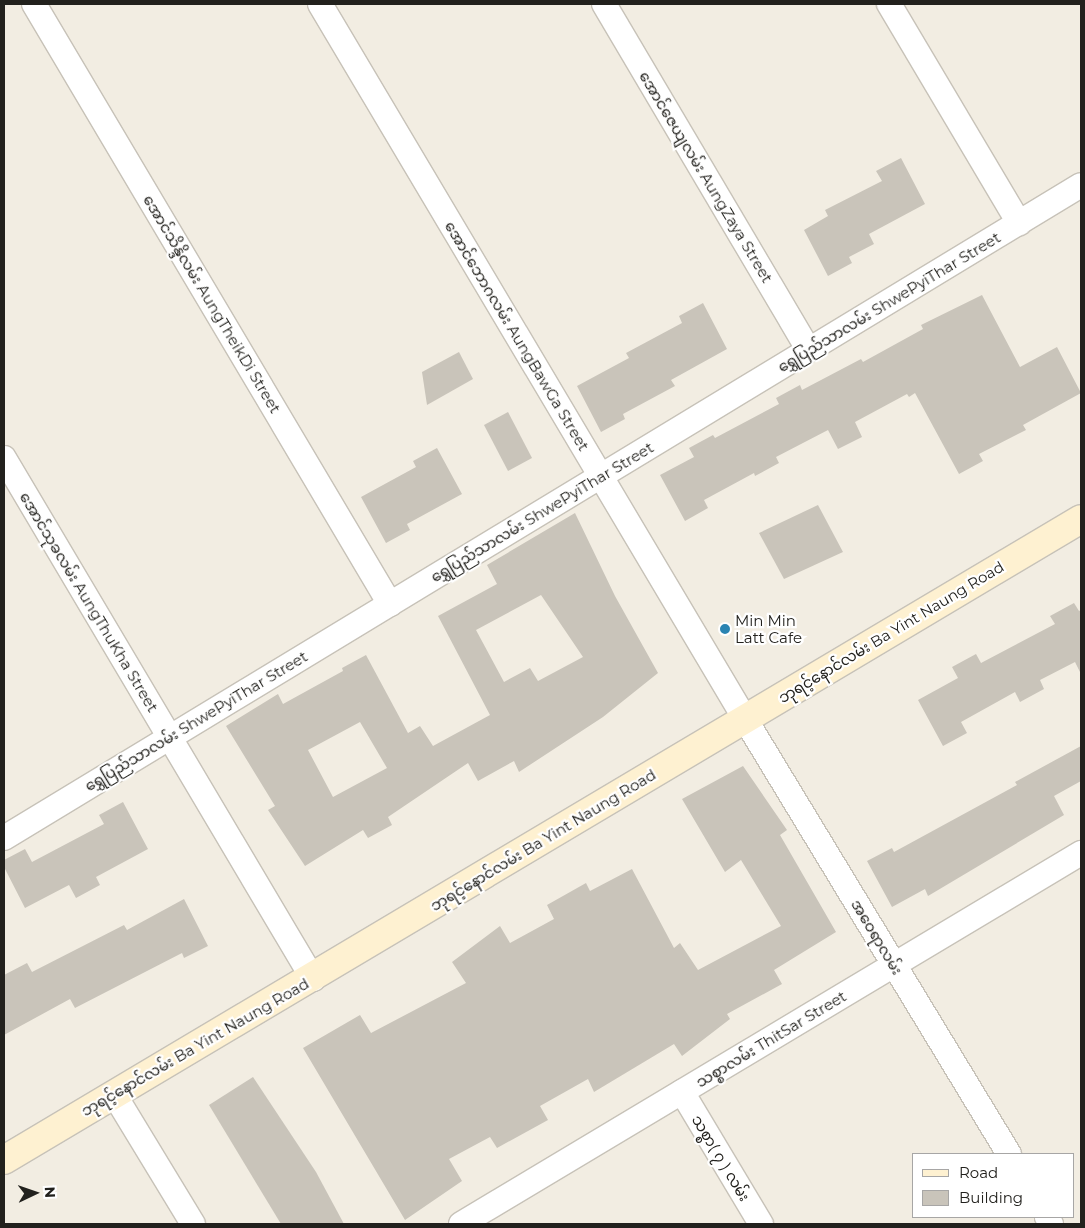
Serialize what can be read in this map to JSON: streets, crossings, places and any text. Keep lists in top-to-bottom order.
{
  "streets": {
    "main road": ["ဘုရင့်နောင်လမ်း Ba Yint Naung Road"],
    "street": [
      "အောင်ဇေယျလမ်း AungZaya Street",
      "ရွှေပြည်သာလမ်း ShwePyiThar Street",
      "အောင်သိန္ဒိလမ်း AungTheikDi Street",
      "အောင်ဘောဂလမ်း AungBawGa Street",
      "အောင်သုခလမ်း AungThuKha Street",
      "အဝေရာလမ်း",
      "သစ္စာလမ်း ThitSar Street",
      "သစ္စာ( ၇ ) လမ်း"
    ]
  },
  "crossings": [
    ["အောင်ဇေယျလမ်း AungZaya Street", "ရွှေပြည်သာလမ်း ShwePyiThar Street"],
    ["ရွှေပြည်သာလမ်း ShwePyiThar Street", "အောင်သိန္ဒိလမ်း AungTheikDi Street"],
    ["ရွှေပြည်သာလမ်း ShwePyiThar Street", "အောင်ဘောဂလမ်း AungBawGa Street"],
    ["ရွှေပြည်သာလမ်း ShwePyiThar Street", "အောင်သုခလမ်း AungThuKha Street"],
    ["အောင်ဘောဂလမ်း AungBawGa Street", "ဘုရင့်နောင်လမ်း Ba Yint Naung Road"],
    ["အောင်ဘောဂလမ်း AungBawGa Street", "အဝေရာလမ်း"],
    ["အောင်သုခလမ်း AungThuKha Street", "ဘုရင့်နောင်လမ်း Ba Yint Naung Road"],
    ["ဘုရင့်နောင်လမ်း Ba Yint Naung Road", "အဝေရာလမ်း"],
    ["အဝေရာလမ်း", "သစ္စာလမ်း ThitSar Street"],
    ["သစ္စာလမ်း ThitSar Street", "သစ္စာ( ၇ ) လမ်း"]
  ],
  "places": ["Min Min Latt Cafe"],
  "legend": ["Road", "Building"],
  "north": "right"
}
